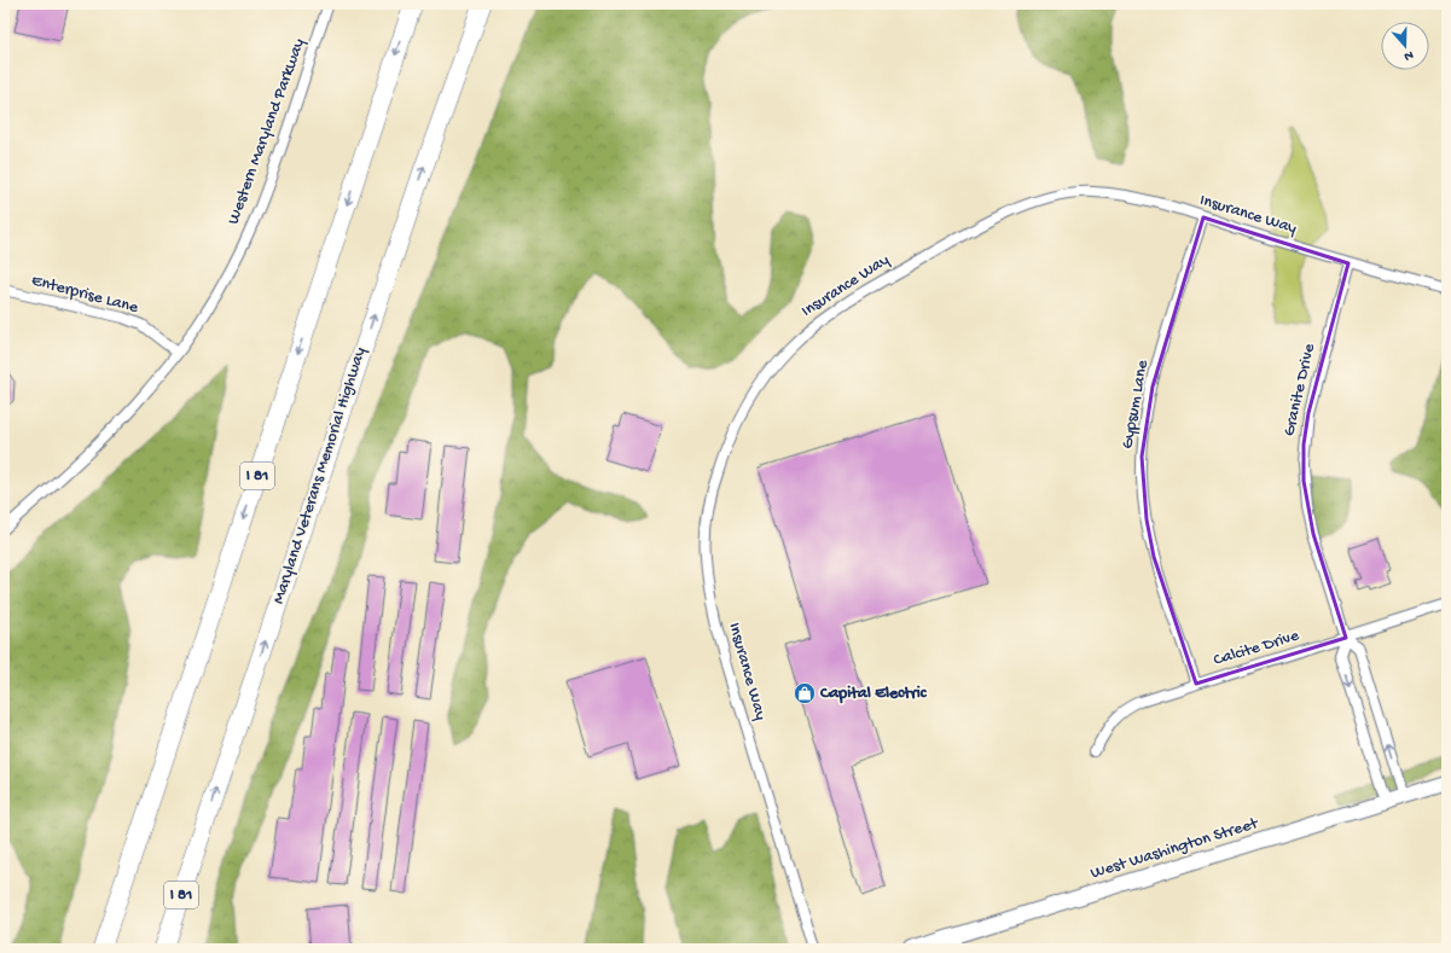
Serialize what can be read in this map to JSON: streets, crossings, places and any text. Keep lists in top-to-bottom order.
{
  "streets": {
    "highway": ["I 81", "Maryland Veterans Memorial Highway"],
    "main road": ["West Washington Street"],
    "street": [
      "Western Maryland Parkway",
      "Insurance Way",
      "Enterprise Lane",
      "Granite Drive",
      "Gypsum Lane",
      "Calcite Drive"
    ]
  },
  "crossings": [
    ["Western Maryland Parkway", "Enterprise Lane"],
    ["Insurance Way", "Granite Drive"],
    ["Insurance Way", "Gypsum Lane"],
    ["Granite Drive", "Calcite Drive"],
    ["Granite Drive", "West Washington Street"],
    ["Gypsum Lane", "Calcite Drive"]
  ],
  "places": {
    "shop": ["Capital Electric"]
  },
  "north": "bottom"
}
